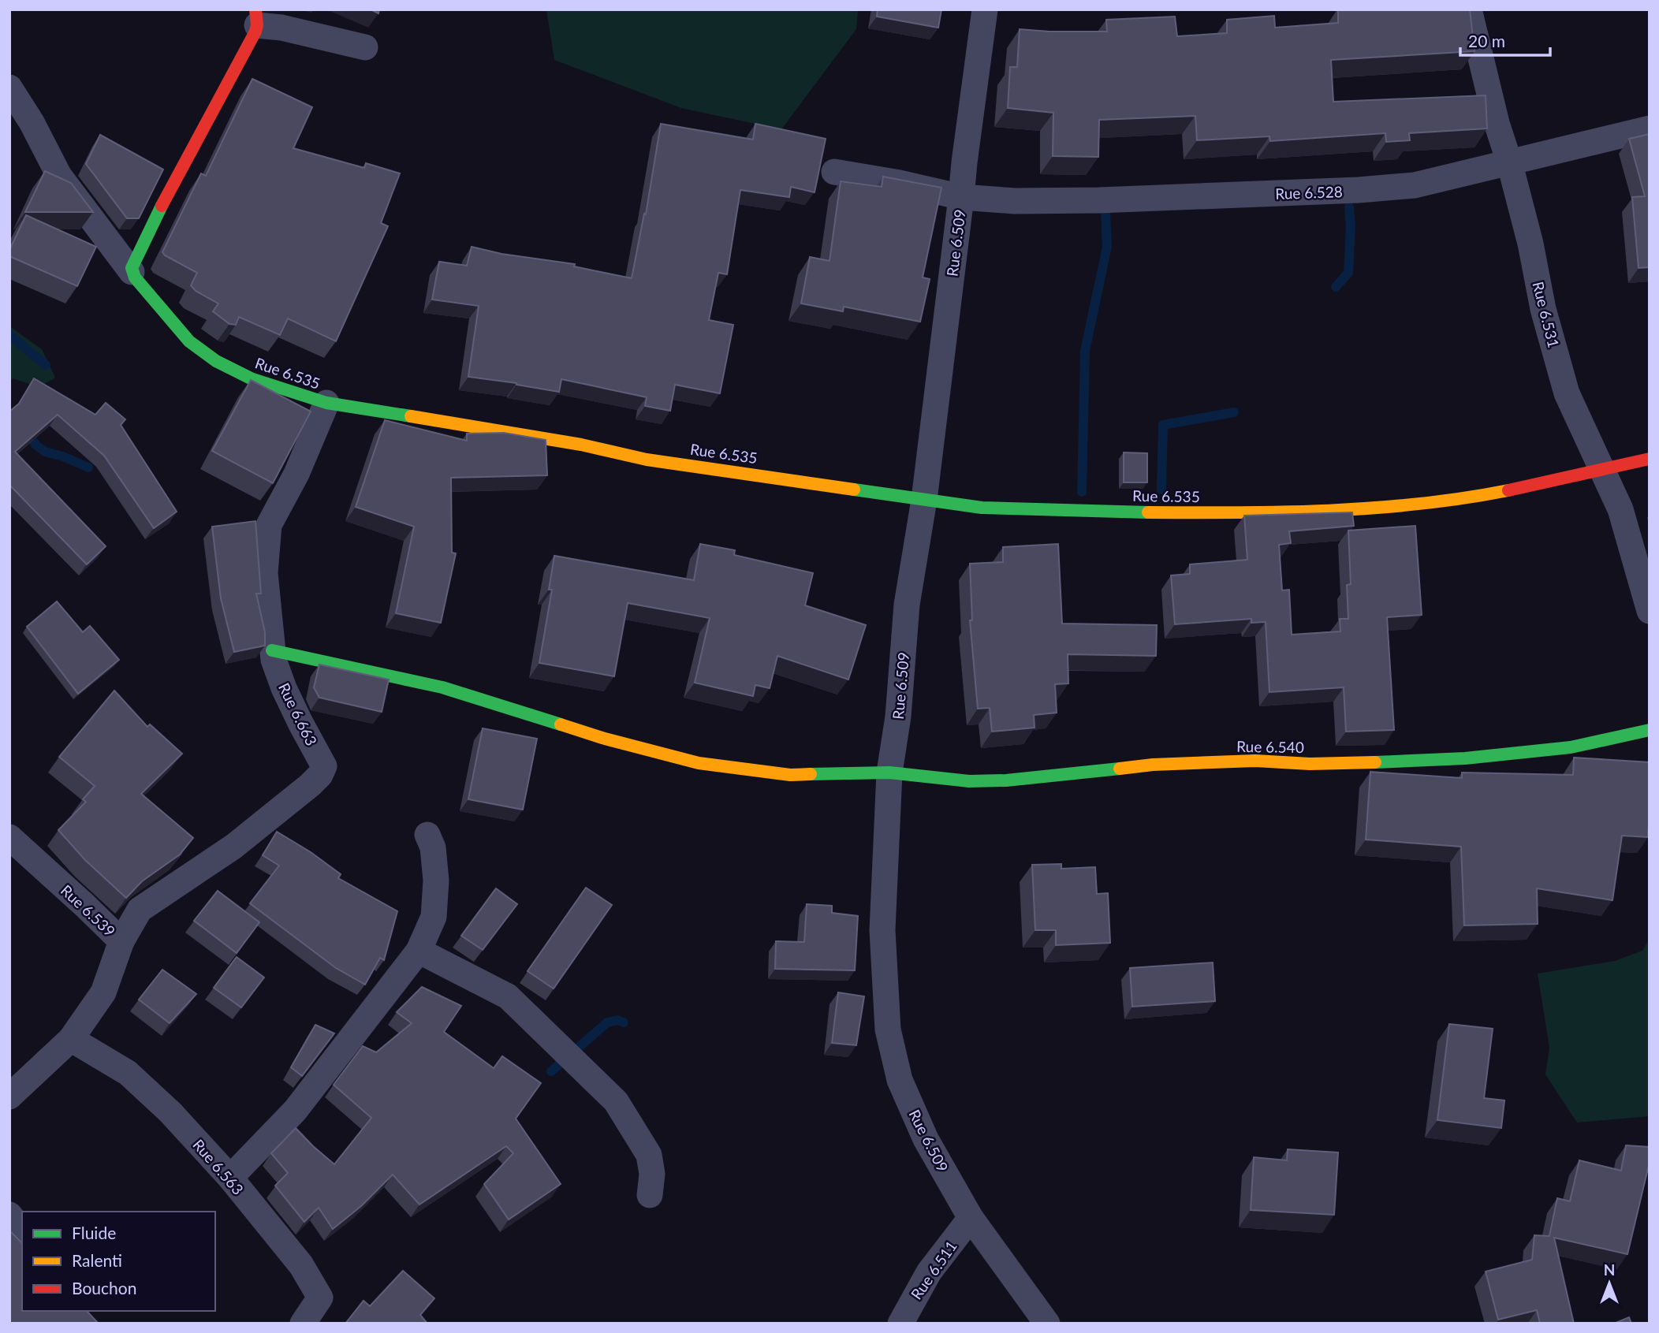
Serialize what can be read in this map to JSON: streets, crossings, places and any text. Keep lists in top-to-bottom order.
{
  "streets": {
    "street": [
      "Rue 6.528",
      "Rue 6.509",
      "Rue 6.531",
      "Rue 6.535",
      "Rue 6.663",
      "Rue 6.540",
      "Rue 6.539",
      "Rue 6.563",
      "Rue 6.511"
    ]
  },
  "crossings": [
    ["Rue 6.528", "Rue 6.509"],
    ["Rue 6.528", "Rue 6.531"],
    ["Rue 6.509", "Rue 6.535"],
    ["Rue 6.509", "Rue 6.540"],
    ["Rue 6.509", "Rue 6.511"],
    ["Rue 6.531", "Rue 6.535"],
    ["Rue 6.535", "Rue 6.663"],
    ["Rue 6.663", "Rue 6.540"],
    ["Rue 6.663", "Rue 6.539"],
    ["Rue 6.539", "Rue 6.563"]
  ],
  "legend": ["Fluide", "Ralenti", "Bouchon"],
  "scale_bar": "20 m",
  "north": "top"
}
